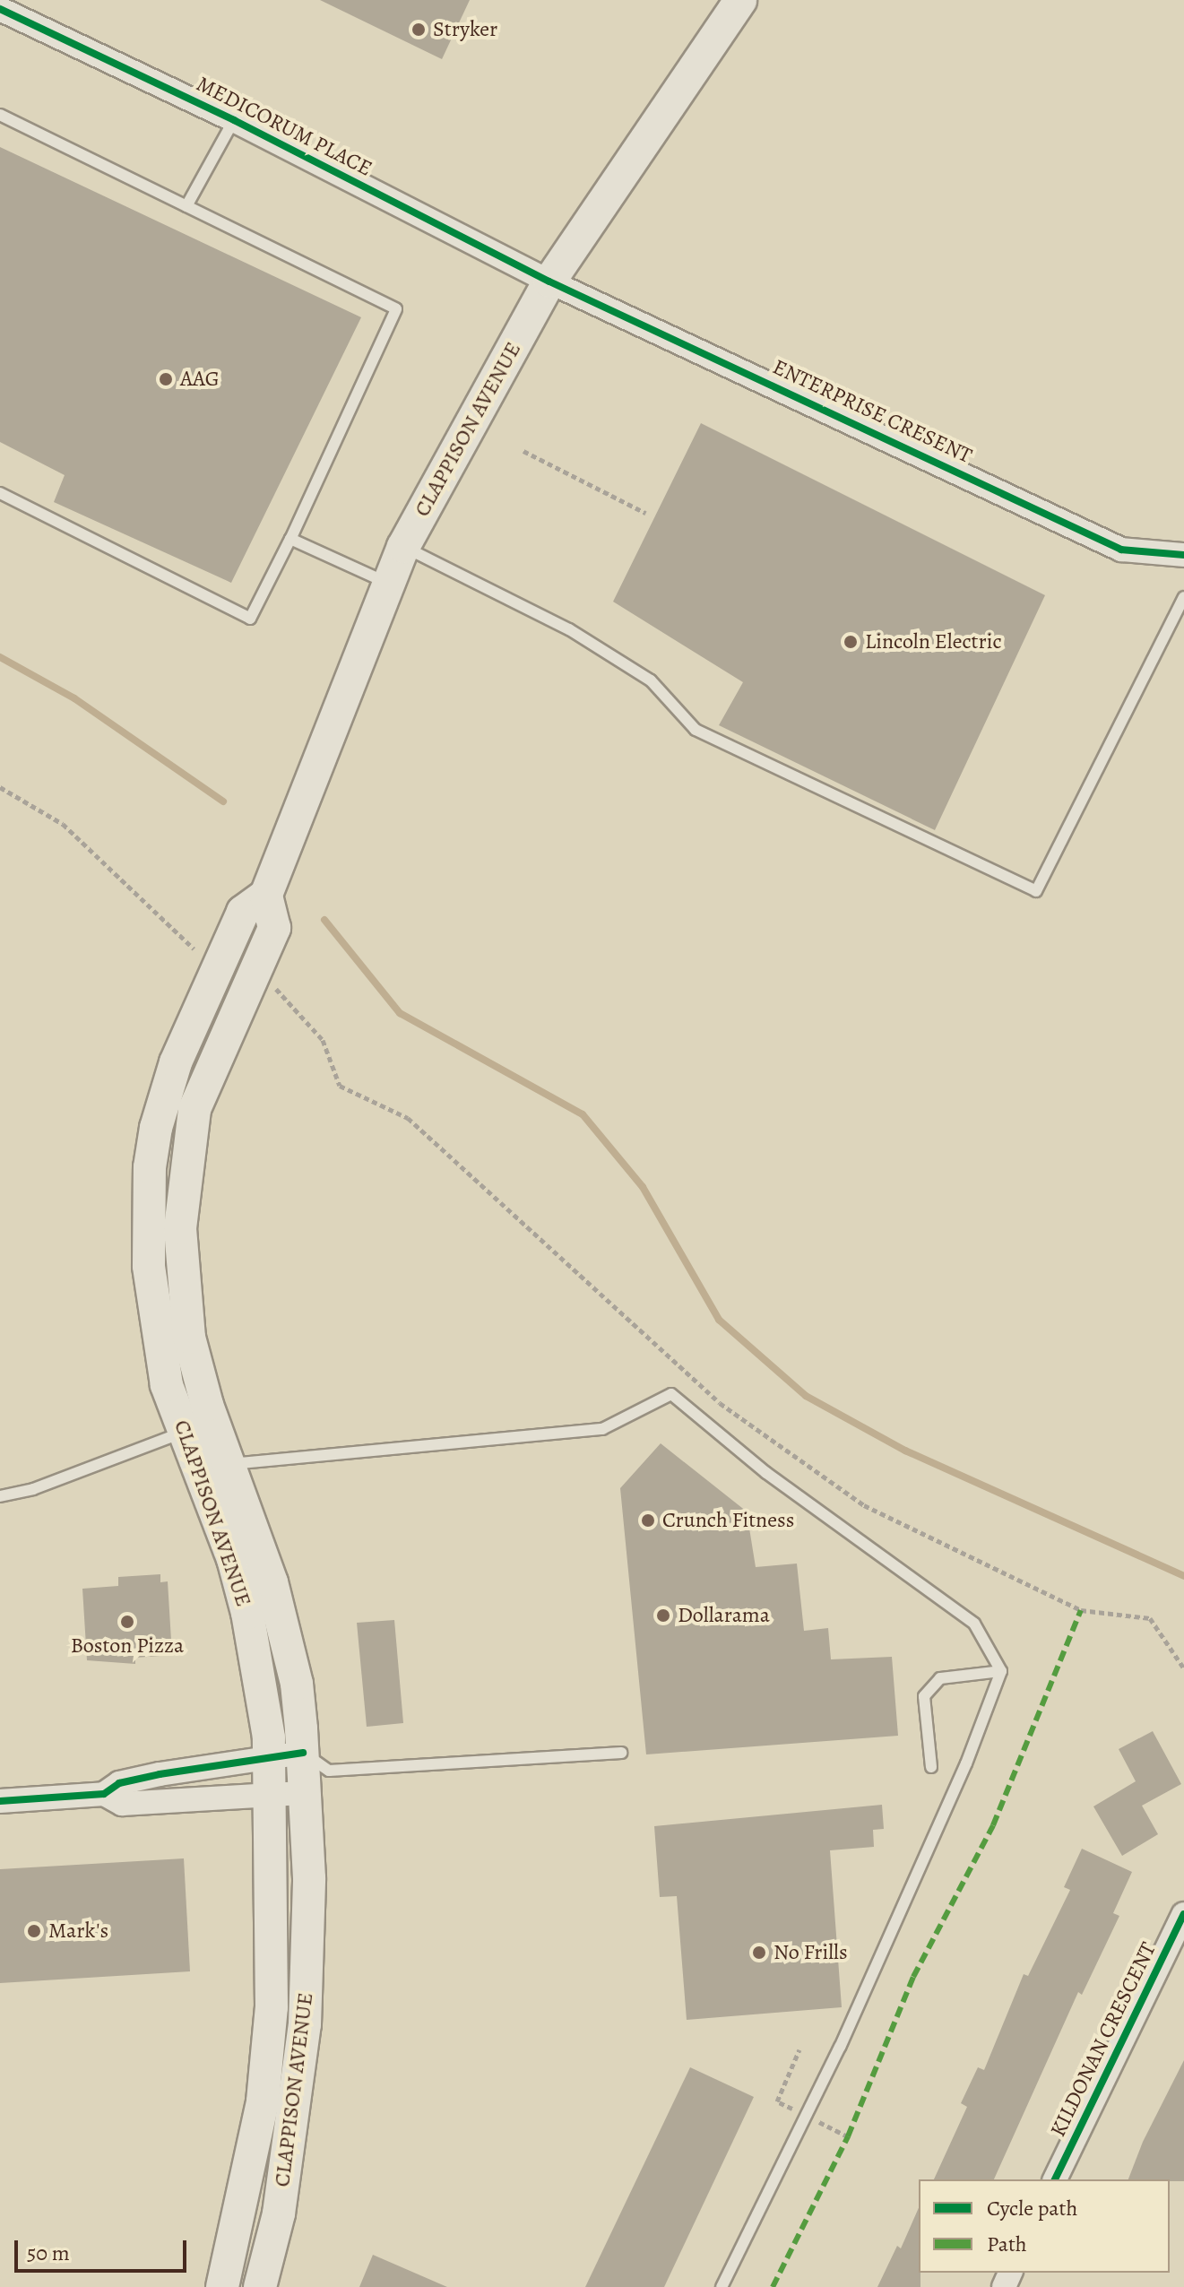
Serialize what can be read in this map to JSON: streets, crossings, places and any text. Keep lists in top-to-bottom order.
{
  "streets": {
    "main road": ["CLAPPISON AVENUE"],
    "street": ["MEDICORUM PLACE", "ENTERPRISE CRESENT", "KILDONAN CRESCENT"]
  },
  "crossings": [
    ["MEDICORUM PLACE", "ENTERPRISE CRESENT"],
    ["MEDICORUM PLACE", "CLAPPISON AVENUE"],
    ["ENTERPRISE CRESENT", "CLAPPISON AVENUE"]
  ],
  "places": [
    "Stryker",
    "AAG",
    "Lincoln Electric",
    "Crunch Fitness",
    "Dollarama",
    "Boston Pizza",
    "Mark's",
    "No Frills"
  ],
  "legend": ["Cycle path", "Path"],
  "scale_bar": "50 m"
}
